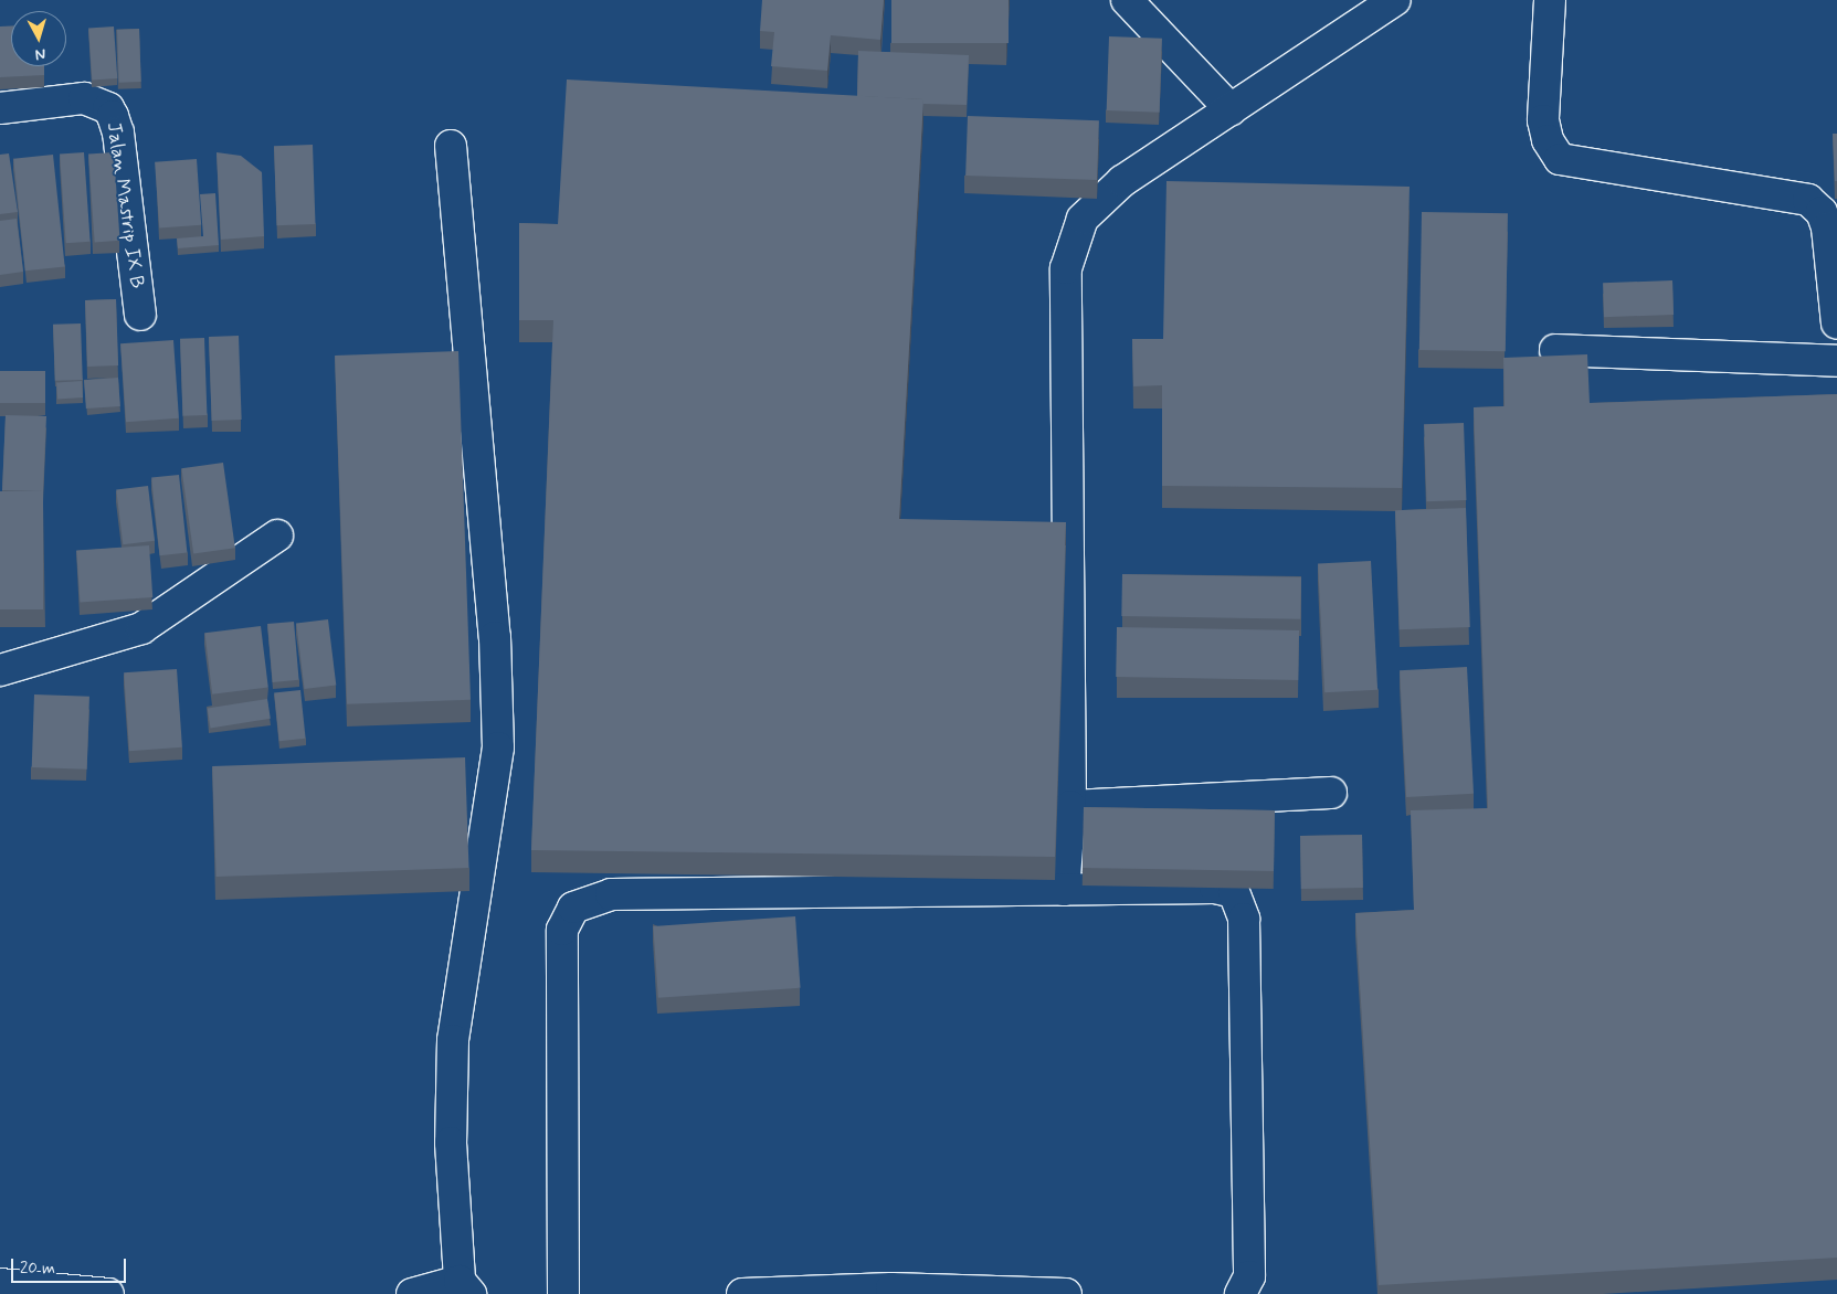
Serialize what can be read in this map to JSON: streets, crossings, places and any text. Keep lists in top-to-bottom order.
{
  "streets": {
    "street": ["Jalan Mastrip IX B"]
  },
  "scale_bar": "20 m",
  "north": "bottom"
}
